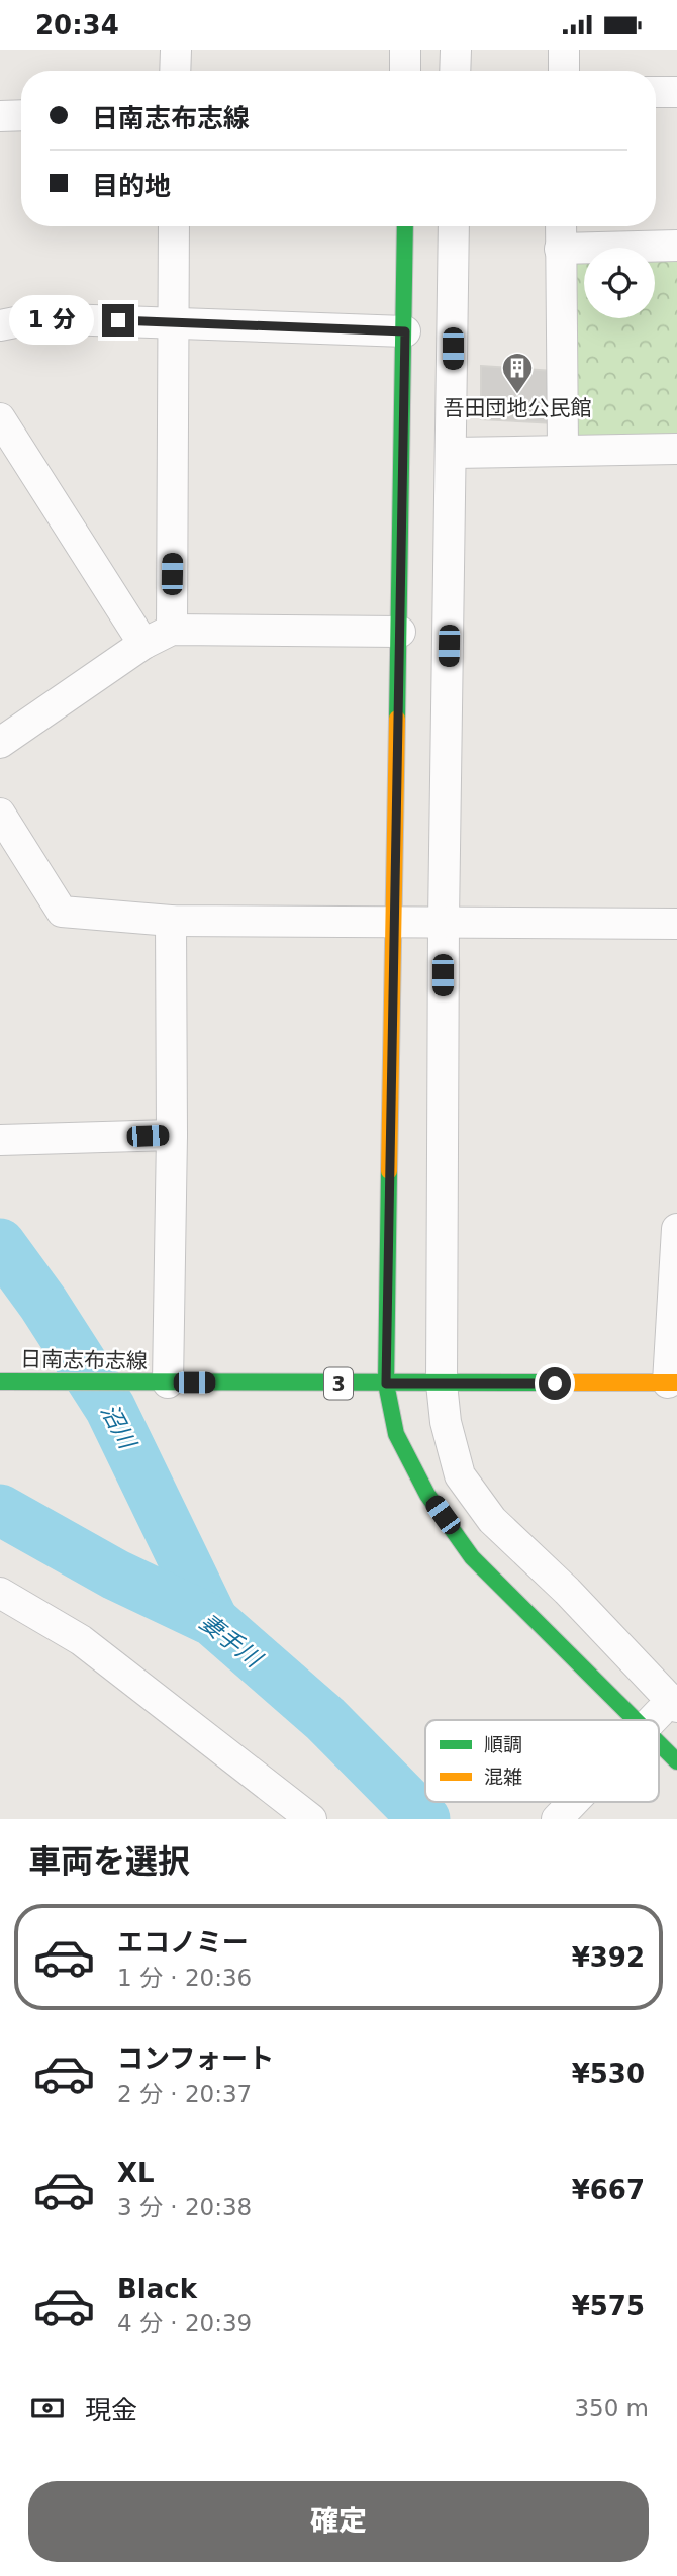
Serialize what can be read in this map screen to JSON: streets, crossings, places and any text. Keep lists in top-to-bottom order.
{
  "streets": {
    "street": ["日南志布志線", "3"]
  },
  "water": ["沼川", "妻手川"],
  "places": {
    "building": ["吾田団地公民館"]
  },
  "legend": ["順調", "混雑"],
  "page": {
    "status": "20:34",
    "banner": ["日南志布志線", "目的地"],
    "bubble": "1 分",
    "heading": "車両を選択",
    "list": [
      {
        "name": "エコノミー",
        "note": "1 分 · 20:36",
        "value": "¥392"
      },
      {
        "name": "コンフォート",
        "note": "2 分 · 20:37",
        "value": "¥530"
      },
      {
        "name": "XL",
        "note": "3 分 · 20:38",
        "value": "¥667"
      },
      {
        "name": "Black",
        "note": "4 分 · 20:39",
        "value": "¥575"
      }
    ],
    "pay": ["現金", "350 m"],
    "buttons": "確定"
  }
}
